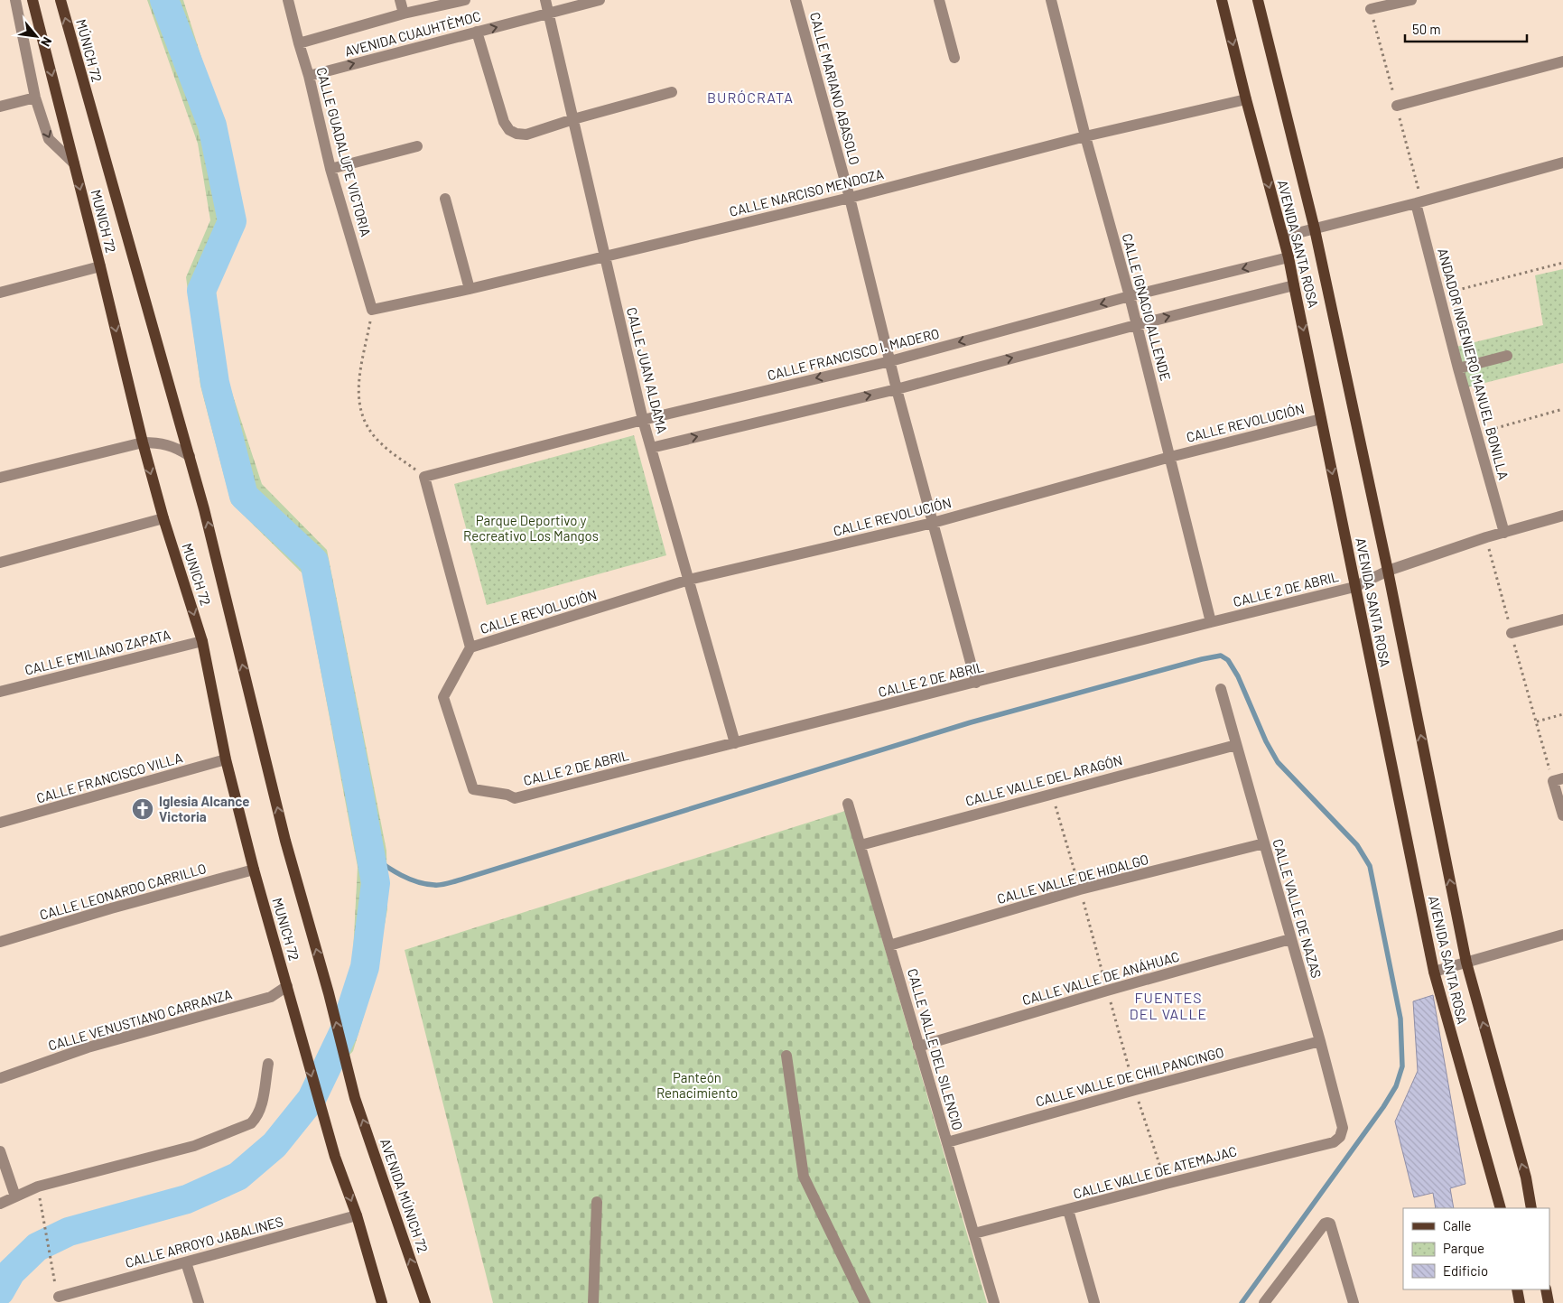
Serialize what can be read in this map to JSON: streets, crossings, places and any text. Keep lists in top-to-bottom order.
{
  "streets": {
    "main road": [
      "MÚNICH 72",
      "MUNICH 72",
      "AVENIDA SANTA ROSA",
      "AVENIDA MÚNICH 72"
    ],
    "street": [
      "AVENIDA CUAUHTÈMOC",
      "CALLE MARIANO ABASOLO",
      "CALLE GUADALUPE VICTORIA",
      "CALLE NARCISO MENDOZA",
      "CALLE IGNACIO ALLENDE",
      "CALLE FRANCISCO I. MADERO",
      "ANDADOR INGENIERO MANUEL BONILLA",
      "CALLE JUAN ALDAMA",
      "CALLE REVOLUCIÓN",
      "CALLE 2 DE ABRIL",
      "CALLE EMILIANO ZAPATA",
      "CALLE FRANCISCO VILLA",
      "CALLE VALLE DEL ARAGÓN",
      "CALLE VALLE DE HIDALGO",
      "CALLE LEONARDO CARRILLO",
      "CALLE VALLE DE NAZAS",
      "CALLE VALLE DE ANÁHUAC",
      "CALLE VENUSTIANO CARRANZA",
      "CALLE VALLE DEL SILENCIO",
      "CALLE VALLE DE CHILPANCINGO",
      "CALLE VALLE DE ATEMAJAC",
      "CALLE ARROYO JABALINES"
    ]
  },
  "crossings": [
    ["AVENIDA CUAUHTÈMOC", "CALLE GUADALUPE VICTORIA"],
    ["AVENIDA CUAUHTÈMOC", "CALLE JUAN ALDAMA"],
    ["MÚNICH 72", "MUNICH 72"],
    ["CALLE MARIANO ABASOLO", "CALLE NARCISO MENDOZA"],
    ["CALLE MARIANO ABASOLO", "CALLE FRANCISCO I. MADERO"],
    ["CALLE MARIANO ABASOLO", "CALLE REVOLUCIÓN"],
    ["CALLE MARIANO ABASOLO", "CALLE 2 DE ABRIL"],
    ["CALLE GUADALUPE VICTORIA", "CALLE NARCISO MENDOZA"],
    ["CALLE NARCISO MENDOZA", "AVENIDA SANTA ROSA"],
    ["CALLE NARCISO MENDOZA", "CALLE IGNACIO ALLENDE"],
    ["CALLE NARCISO MENDOZA", "CALLE JUAN ALDAMA"],
    ["MUNICH 72", "CALLE EMILIANO ZAPATA"],
    ["MUNICH 72", "CALLE FRANCISCO VILLA"],
    ["MUNICH 72", "CALLE LEONARDO CARRILLO"],
    ["MUNICH 72", "CALLE VENUSTIANO CARRANZA"],
    ["MUNICH 72", "AVENIDA MÚNICH 72"],
    ["MUNICH 72", "CALLE ARROYO JABALINES"],
    ["AVENIDA SANTA ROSA", "CALLE FRANCISCO I. MADERO"],
    ["AVENIDA SANTA ROSA", "CALLE REVOLUCIÓN"],
    ["AVENIDA SANTA ROSA", "CALLE 2 DE ABRIL"],
    ["CALLE IGNACIO ALLENDE", "CALLE FRANCISCO I. MADERO"],
    ["CALLE IGNACIO ALLENDE", "CALLE REVOLUCIÓN"],
    ["CALLE IGNACIO ALLENDE", "CALLE 2 DE ABRIL"],
    ["CALLE FRANCISCO I. MADERO", "CALLE JUAN ALDAMA"],
    ["ANDADOR INGENIERO MANUEL BONILLA", "CALLE 2 DE ABRIL"],
    ["CALLE JUAN ALDAMA", "CALLE REVOLUCIÓN"],
    ["CALLE JUAN ALDAMA", "CALLE 2 DE ABRIL"],
    ["CALLE REVOLUCIÓN", "CALLE 2 DE ABRIL"],
    ["CALLE VALLE DEL ARAGÓN", "CALLE VALLE DE NAZAS"],
    ["CALLE VALLE DEL ARAGÓN", "CALLE VALLE DEL SILENCIO"],
    ["CALLE VALLE DE HIDALGO", "CALLE VALLE DE NAZAS"],
    ["CALLE VALLE DE HIDALGO", "CALLE VALLE DEL SILENCIO"],
    ["CALLE VALLE DE NAZAS", "CALLE VALLE DE ANÁHUAC"],
    ["CALLE VALLE DE NAZAS", "CALLE VALLE DE CHILPANCINGO"],
    ["CALLE VALLE DE NAZAS", "CALLE VALLE DE ATEMAJAC"],
    ["CALLE VALLE DE ANÁHUAC", "CALLE VALLE DEL SILENCIO"],
    ["CALLE VALLE DEL SILENCIO", "CALLE VALLE DE CHILPANCINGO"],
    ["CALLE VALLE DEL SILENCIO", "CALLE VALLE DE ATEMAJAC"]
  ],
  "one_way": ["MÚNICH 72"],
  "districts": ["BURÓCRATA", "FUENTES DEL VALLE"],
  "parks": ["Parque Deportivo y Recreativo Los Mangos", "Panteón Renacimiento"],
  "places": {
    "church": ["Iglesia Alcance Victoria"]
  },
  "legend": ["Calle", "Parque", "Edificio"],
  "scale_bar": "50 m",
  "north": "bottom right"
}
